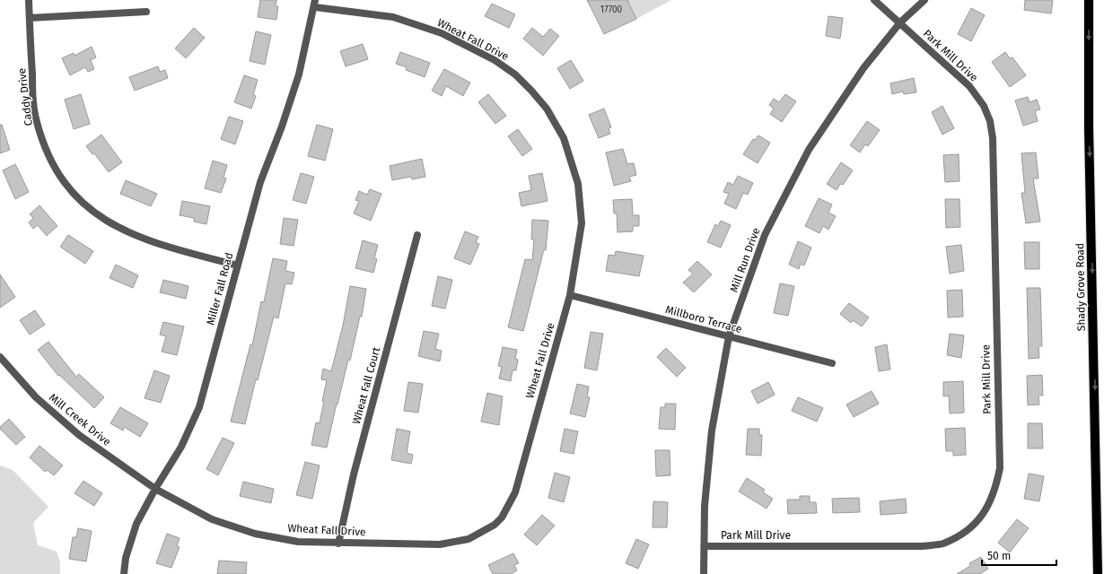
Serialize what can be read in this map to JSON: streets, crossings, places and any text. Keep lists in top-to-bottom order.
{
  "streets": {
    "main road": ["Shady Grove Road"],
    "street": [
      "Wheat Fall Drive",
      "Park Mill Drive",
      "Caddy Drive",
      "Mill Run Drive",
      "Miller Fall Road",
      "Millboro Terrace",
      "Wheat Fall Court",
      "Mill Creek Drive"
    ]
  },
  "crossings": [
    ["Wheat Fall Drive", "Miller Fall Road"],
    ["Wheat Fall Drive", "Millboro Terrace"],
    ["Wheat Fall Drive", "Wheat Fall Court"],
    ["Wheat Fall Drive", "Mill Creek Drive"],
    ["Park Mill Drive", "Mill Run Drive"],
    ["Caddy Drive", "Miller Fall Road"],
    ["Mill Run Drive", "Millboro Terrace"],
    ["Miller Fall Road", "Mill Creek Drive"]
  ],
  "one_way": ["Shady Grove Road"],
  "house_numbers": ["17700"],
  "scale_bar": "50 m"
}
